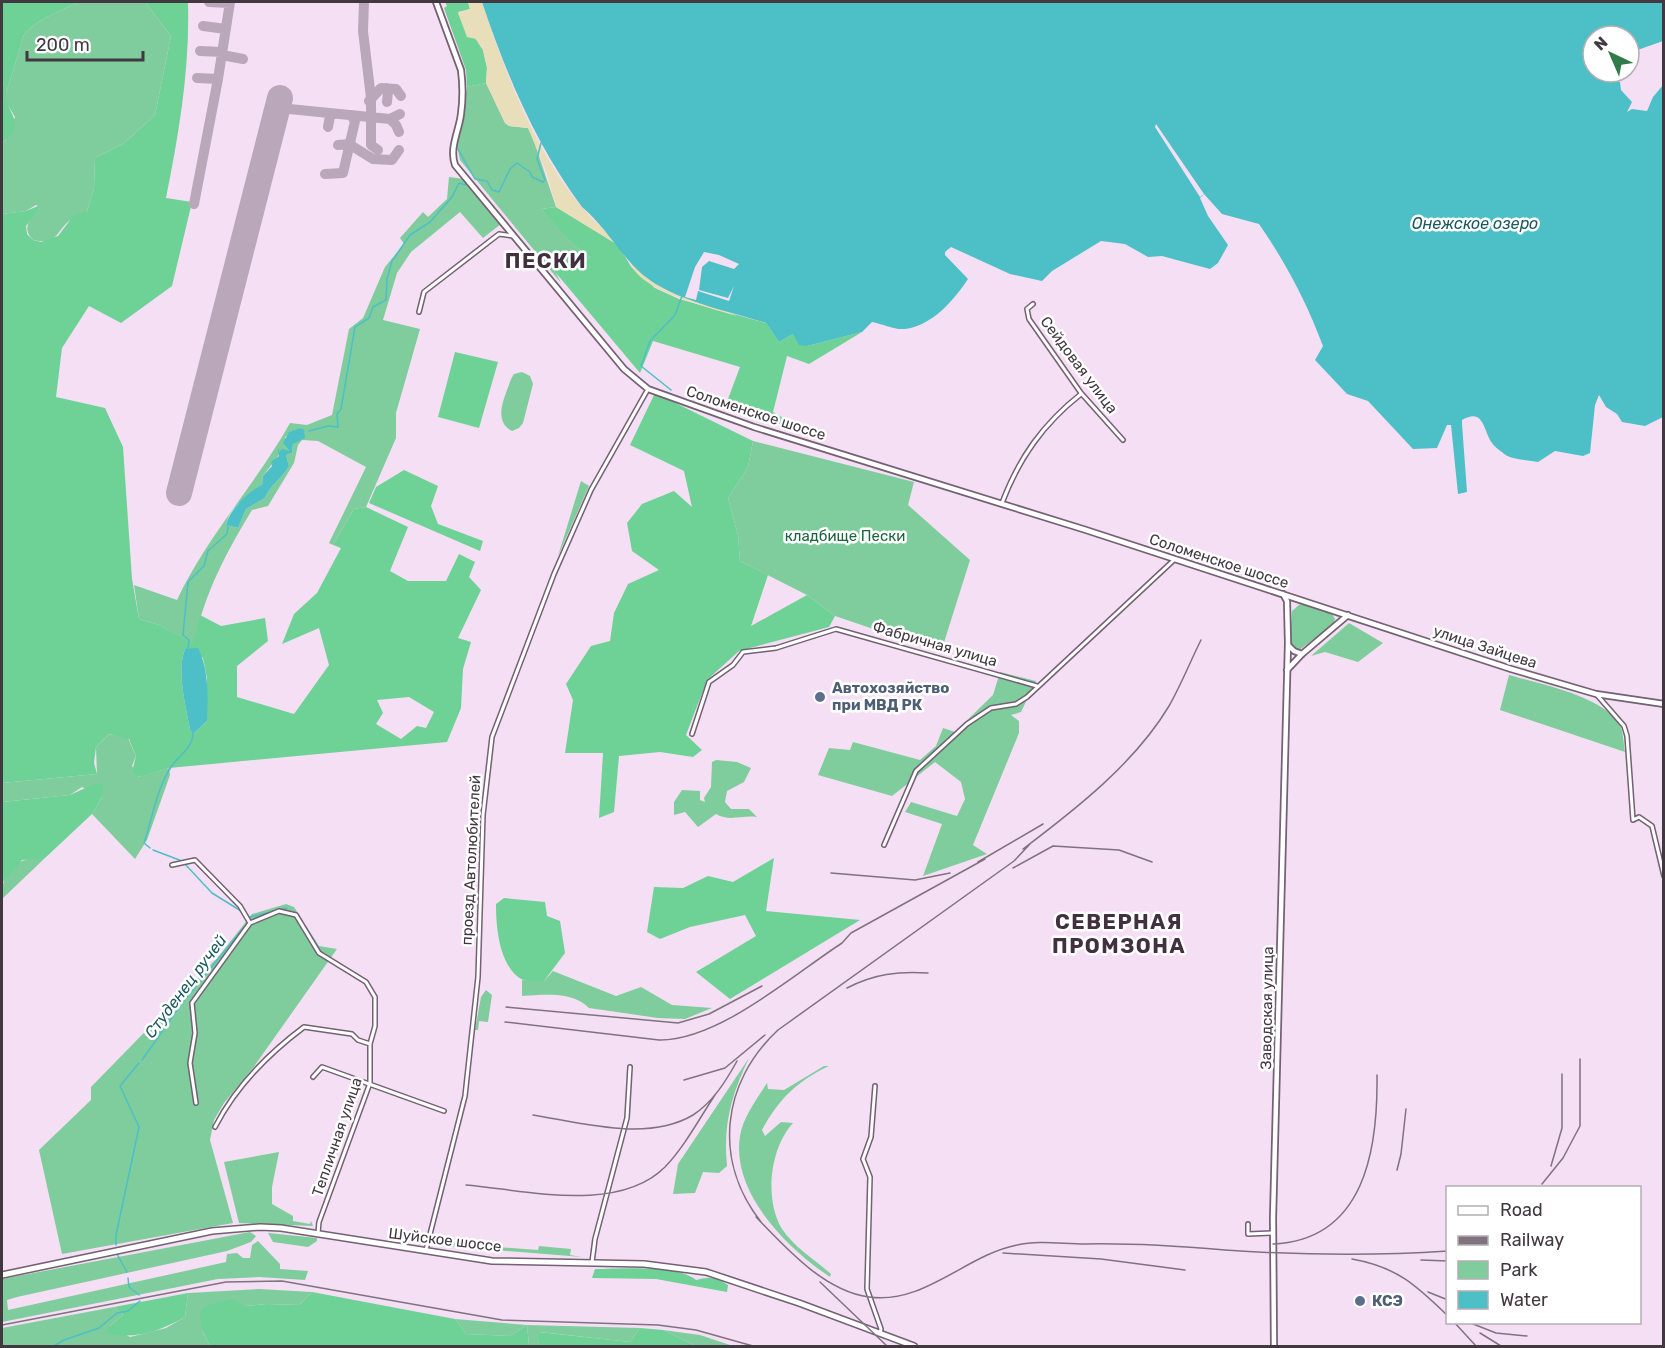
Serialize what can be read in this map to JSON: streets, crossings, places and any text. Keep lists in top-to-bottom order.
{
  "streets": {
    "main road": [
      "Соломенское шоссе",
      "улица Зайцева",
      "Заводская улица",
      "Шуйское шоссе"
    ],
    "street": [
      "Сейдовая улица",
      "Фабричная улица",
      "проезд Автолюбителей",
      "Тепличная улица"
    ]
  },
  "crossings": [
    ["Соломенское шоссе", "улица Зайцева"],
    ["Соломенское шоссе", "проезд Автолюбителей"],
    ["Соломенское шоссе", "Заводская улица"],
    ["проезд Автолюбителей", "Шуйское шоссе"],
    ["Тепличная улица", "Шуйское шоссе"]
  ],
  "districts": ["ПЕСКИ", "СЕВЕРНАЯ ПРОМЗОНА"],
  "water": ["Онежское озеро", "Студенец ручей"],
  "parks": ["кладбище Пески"],
  "places": ["Автохозяйство при МВД РК", "КСЭ"],
  "legend": [
    "Road",
    "Railway",
    "Park",
    "Water"
  ],
  "scale_bar": "200 m",
  "north": "top left"
}
